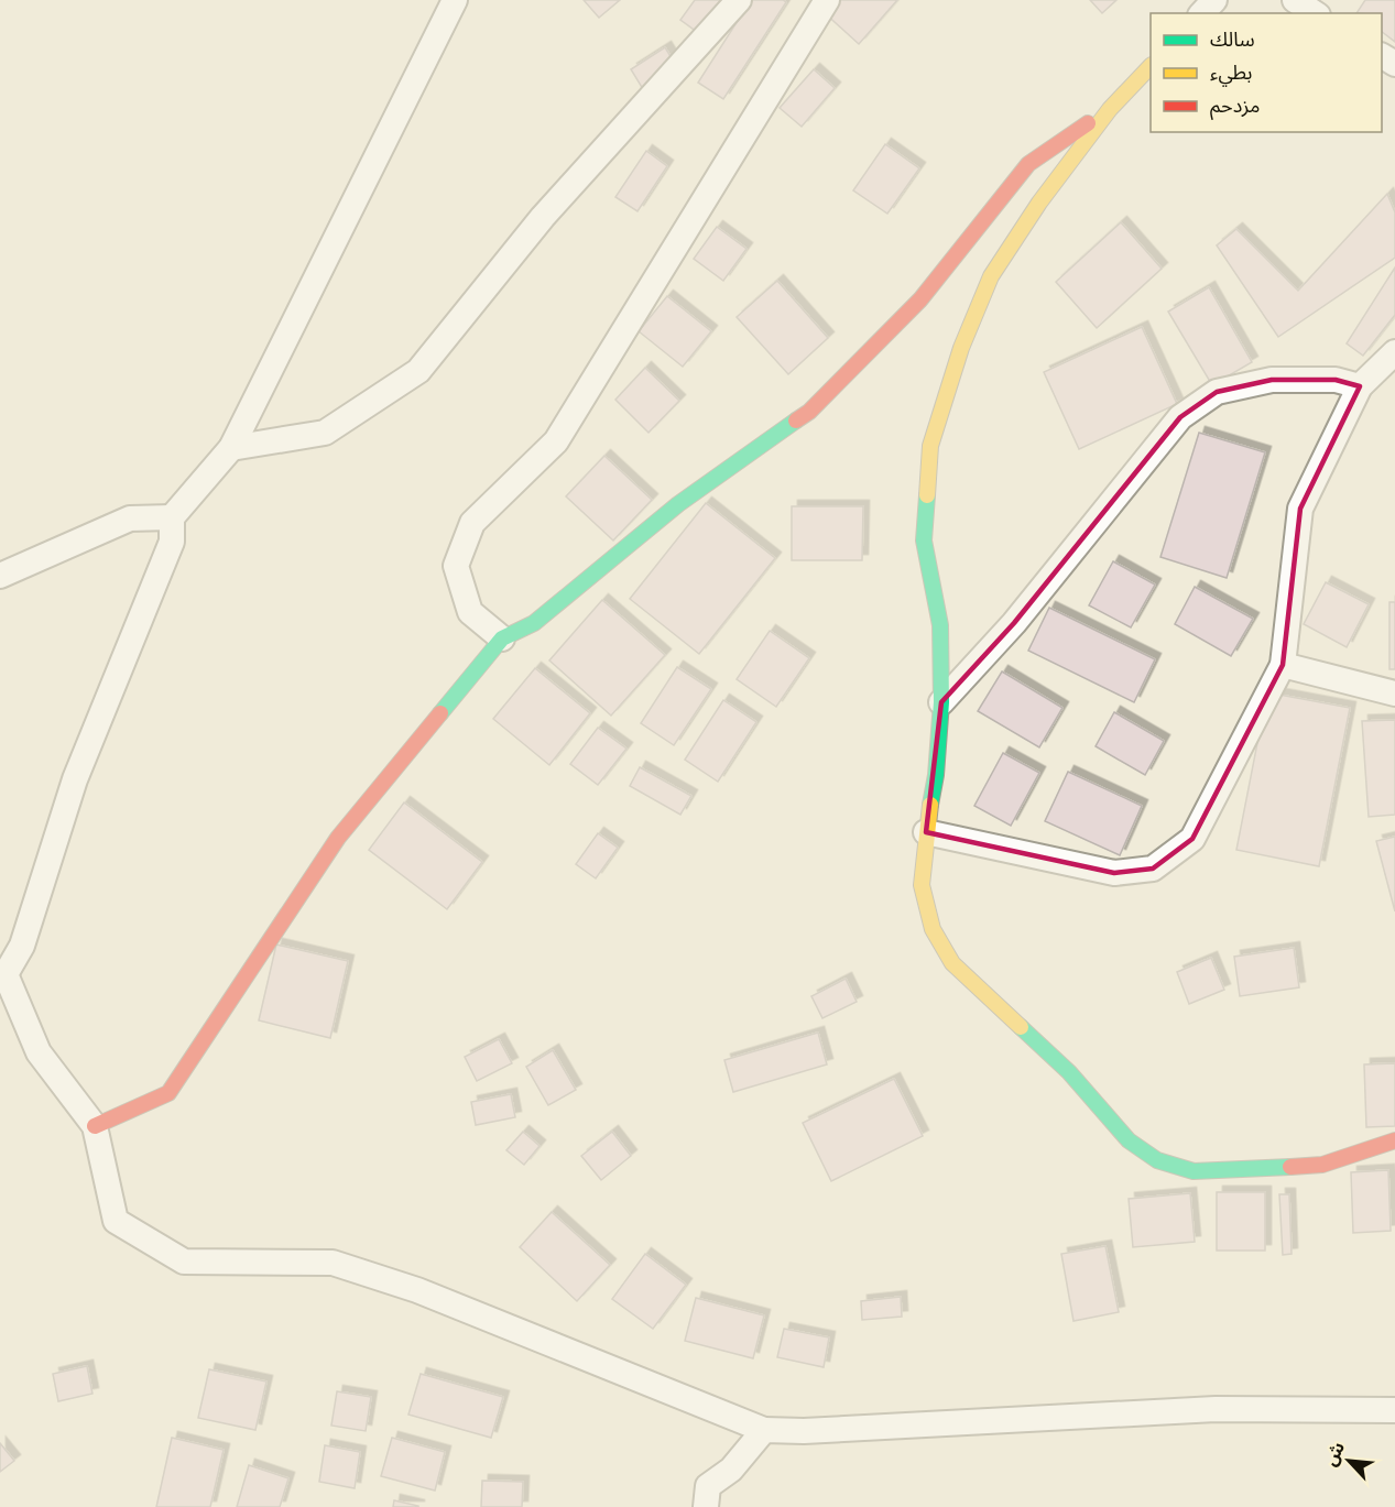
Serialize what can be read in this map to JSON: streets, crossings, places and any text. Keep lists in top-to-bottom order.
{
  "legend": ["سالك", "بطيء", "مزدحم"],
  "north": "top left"
}
